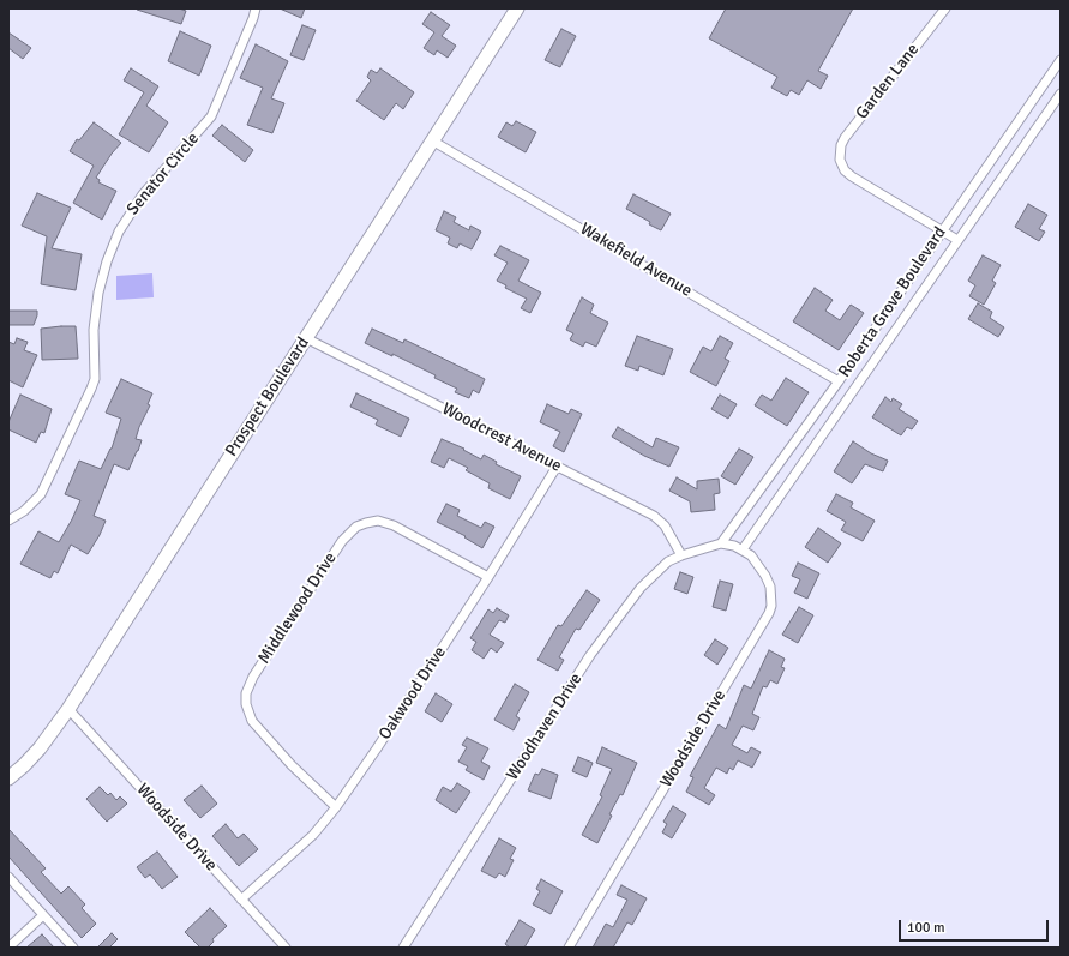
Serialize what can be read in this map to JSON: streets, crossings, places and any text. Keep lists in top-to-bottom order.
{
  "streets": {
    "main road": ["Prospect Boulevard"],
    "street": [
      "Garden Lane",
      "Senator Circle",
      "Wakefield Avenue",
      "Roberta Grove Boulevard",
      "Woodcrest Avenue",
      "Middlewood Drive",
      "Oakwood Drive",
      "Woodhaven Drive",
      "Woodside Drive"
    ]
  },
  "crossings": [
    ["Garden Lane", "Roberta Grove Boulevard"],
    ["Wakefield Avenue", "Roberta Grove Boulevard"],
    ["Wakefield Avenue", "Prospect Boulevard"],
    ["Roberta Grove Boulevard", "Woodhaven Drive"],
    ["Roberta Grove Boulevard", "Woodside Drive"],
    ["Prospect Boulevard", "Woodcrest Avenue"],
    ["Prospect Boulevard", "Woodside Drive"],
    ["Woodcrest Avenue", "Oakwood Drive"],
    ["Woodcrest Avenue", "Woodhaven Drive"],
    ["Middlewood Drive", "Oakwood Drive"],
    ["Oakwood Drive", "Woodside Drive"]
  ],
  "scale_bar": "100 m"
}
